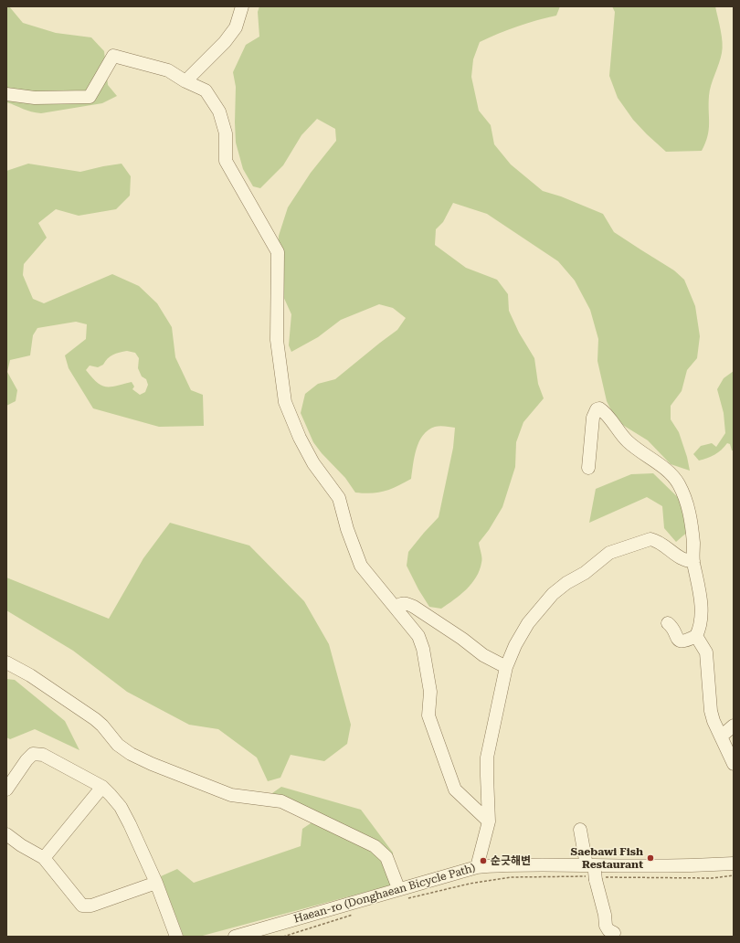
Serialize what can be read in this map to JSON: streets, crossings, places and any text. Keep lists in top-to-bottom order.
{
  "streets": {
    "street": ["Haean-ro (Donghaean Bicycle Path)"]
  },
  "places": ["Saebawi Fish Restaurant", "순긋해변"]
}
